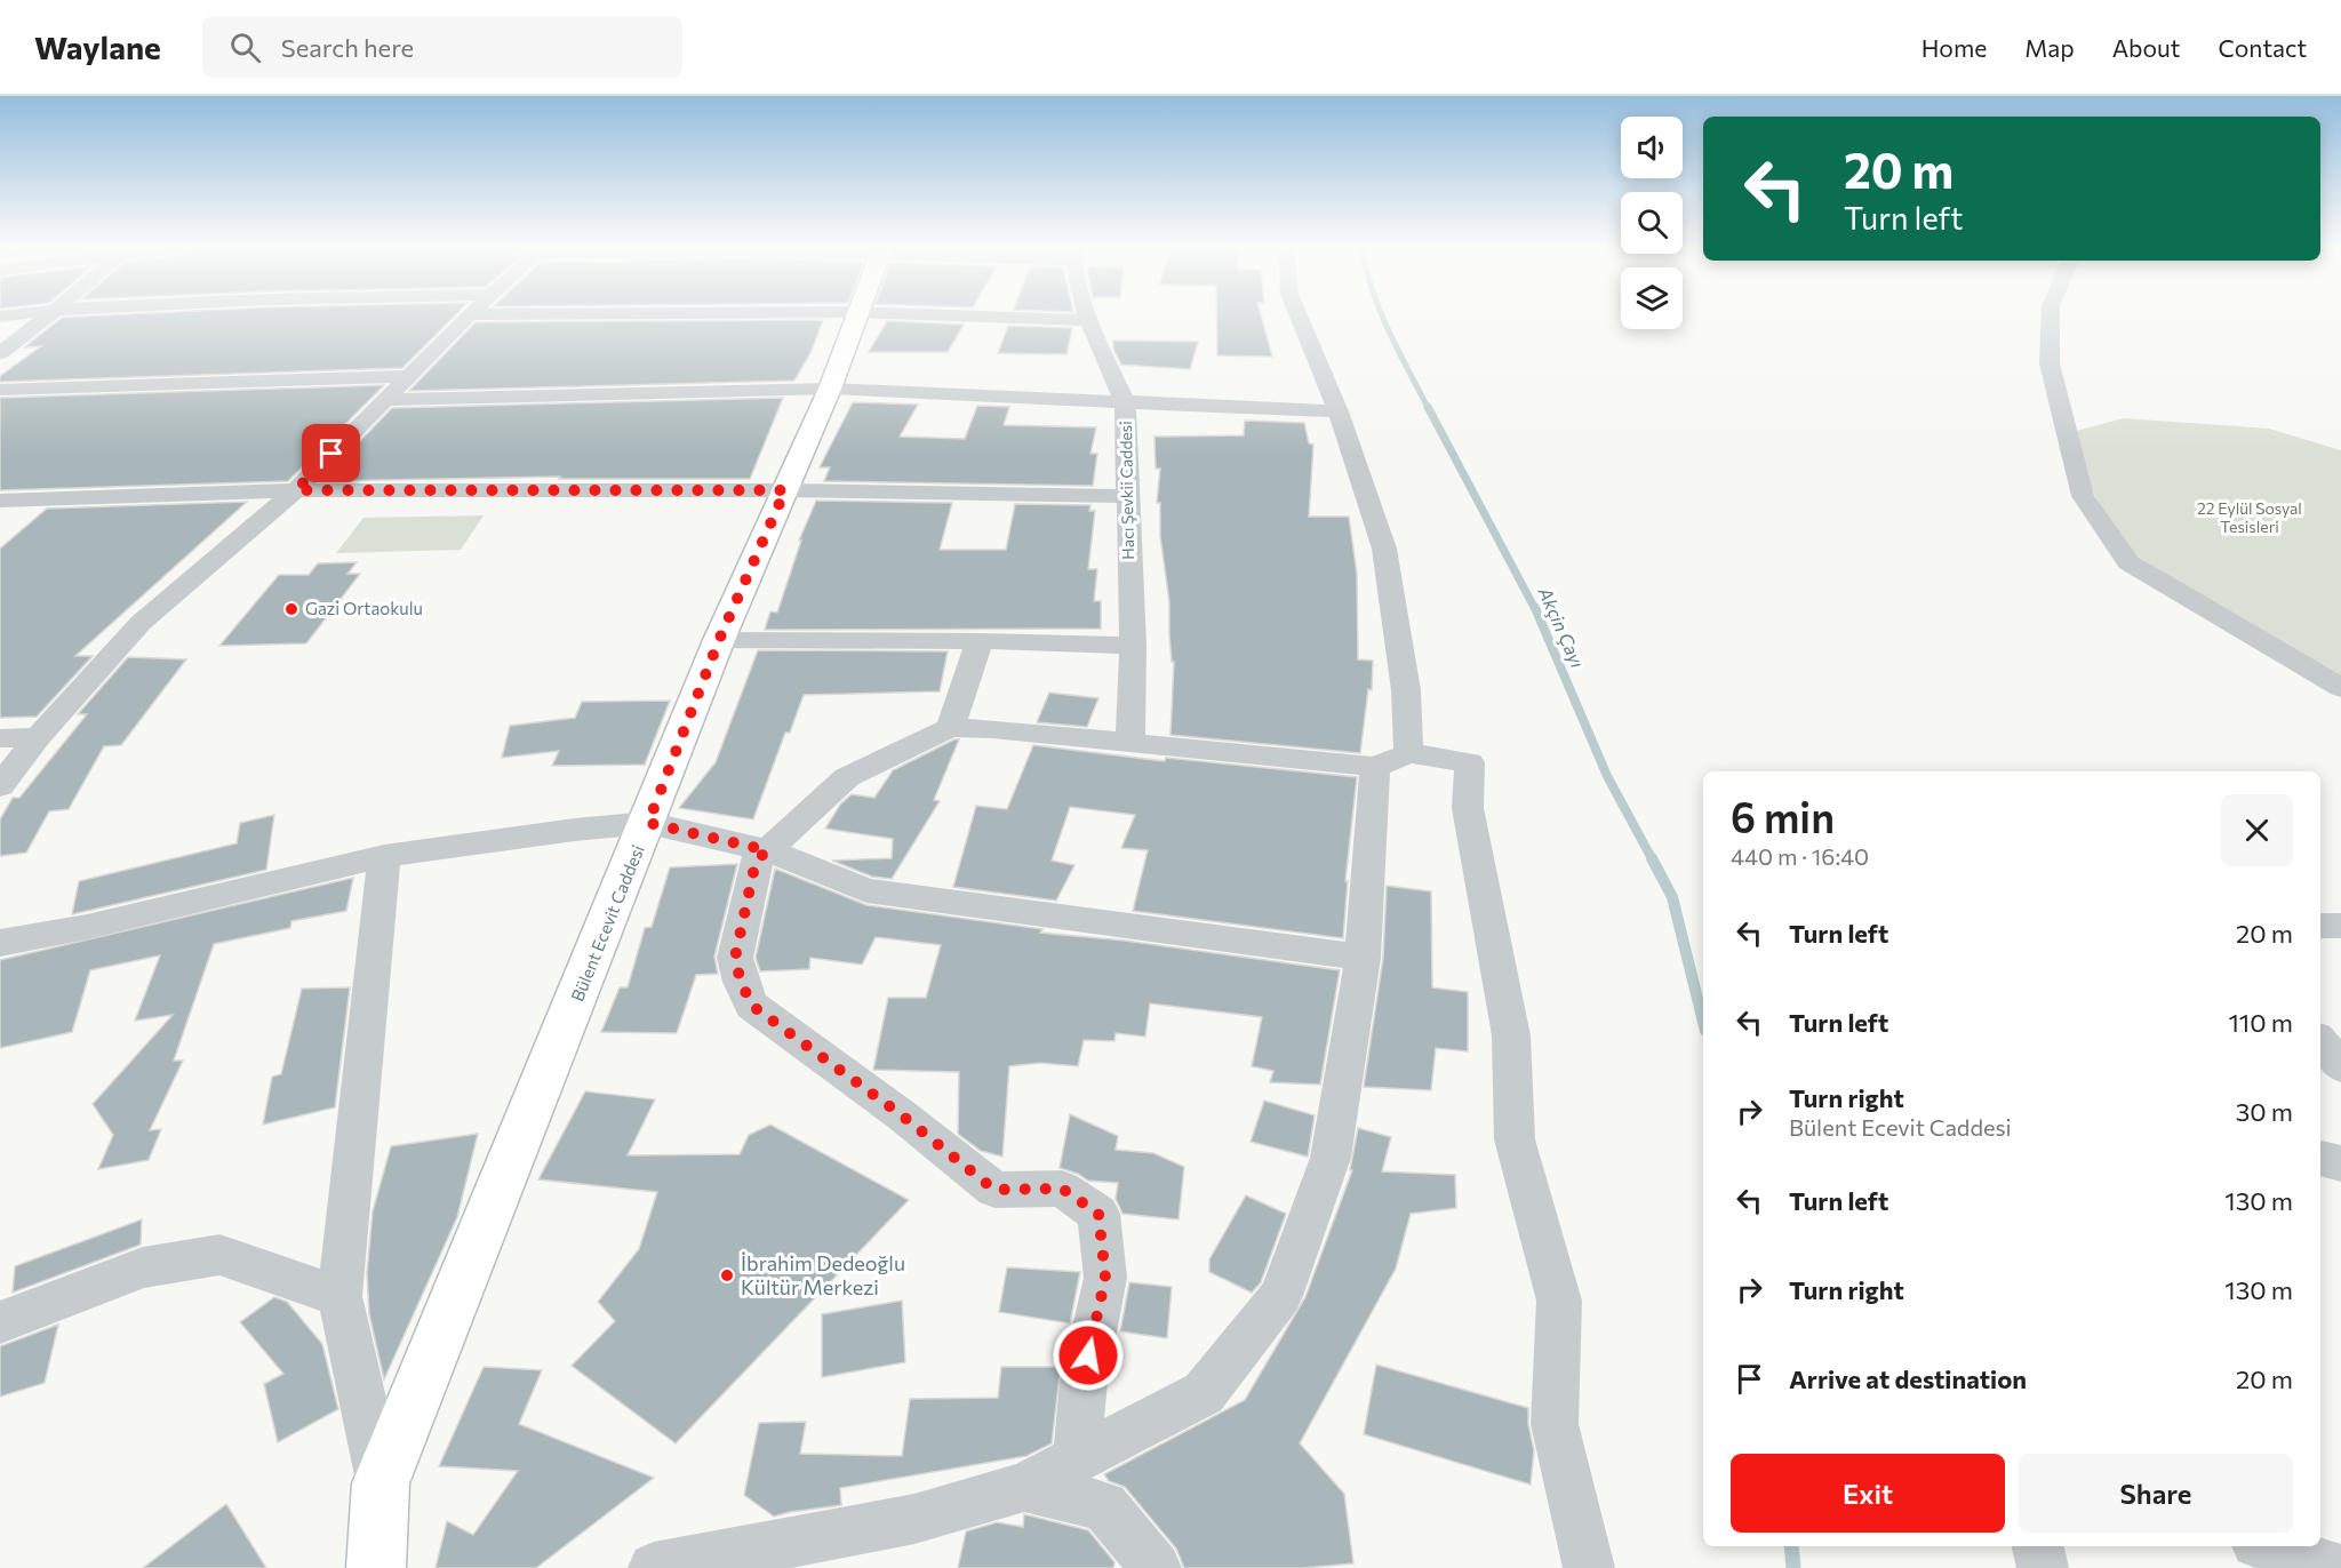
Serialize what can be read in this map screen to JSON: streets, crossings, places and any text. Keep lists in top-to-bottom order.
{
  "streets": {
    "main road": ["Bülent Ecevit Caddesi"],
    "street": ["Hacı Şevkii Caddesi"]
  },
  "water": ["Akçin Çayı"],
  "parks": ["22 Eylül Sosyal Tesisleri"],
  "places": ["Gazi Ortaokulu", "İbrahim Dedeoğlu Kültür Merkezi"],
  "page": {
    "header": "Waylane",
    "search": "Search here",
    "nav": [
      "Home",
      "Map",
      "About",
      "Contact"
    ],
    "turn": ["20 m", "Turn left"],
    "heading": ["6 min", "440 m · 16:40"],
    "list": [
      {
        "name": "Turn left",
        "value": "20 m"
      },
      {
        "name": "Turn left",
        "value": "110 m"
      },
      {
        "name": "Turn right",
        "note": "Bülent Ecevit Caddesi",
        "value": "30 m"
      },
      {
        "name": "Turn left",
        "value": "130 m"
      },
      {
        "name": "Turn right",
        "value": "130 m"
      },
      {
        "name": "Arrive at destination",
        "value": "20 m"
      }
    ],
    "buttons": ["Exit", "Share"]
  }
}
